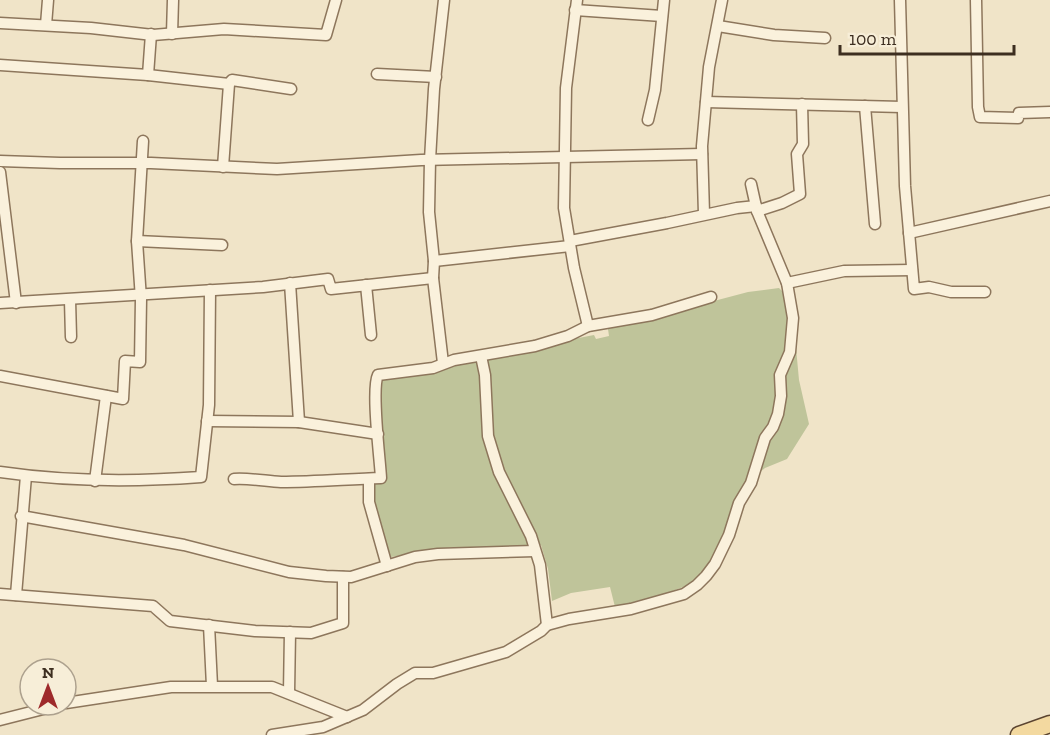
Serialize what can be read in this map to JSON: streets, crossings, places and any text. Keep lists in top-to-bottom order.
{
  "scale_bar": "100 m",
  "north": "top"
}
